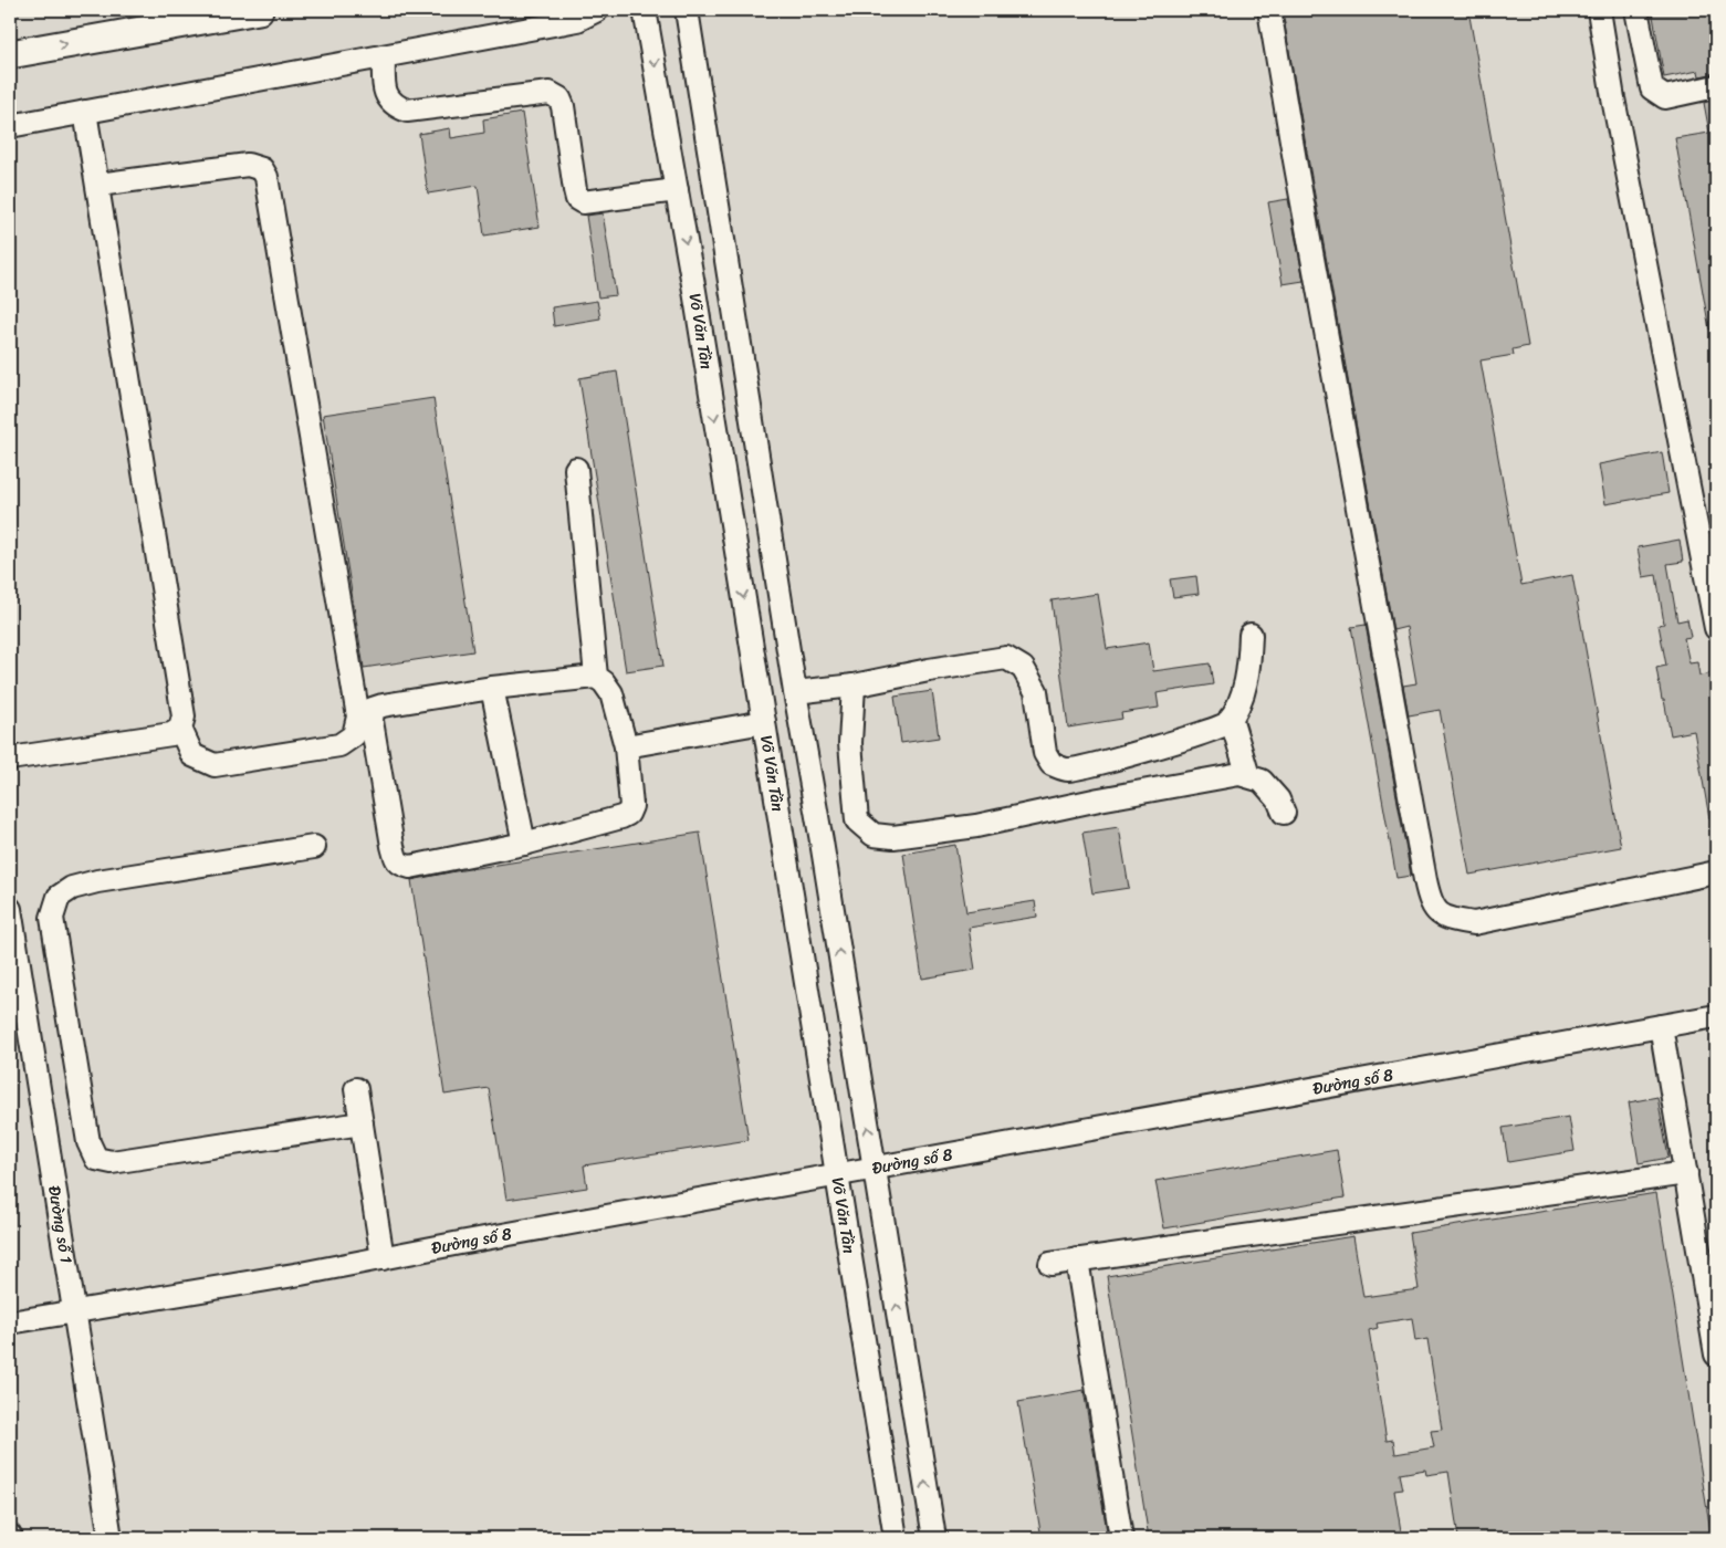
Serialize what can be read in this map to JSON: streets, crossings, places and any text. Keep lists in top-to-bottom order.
{
  "streets": {
    "street": ["Võ Văn Tần", "Đường số 8", "Đường số 1"]
  },
  "crossings": [
    ["Võ Văn Tần", "Đường số 8"],
    ["Đường số 8", "Đường số 1"]
  ]
}
